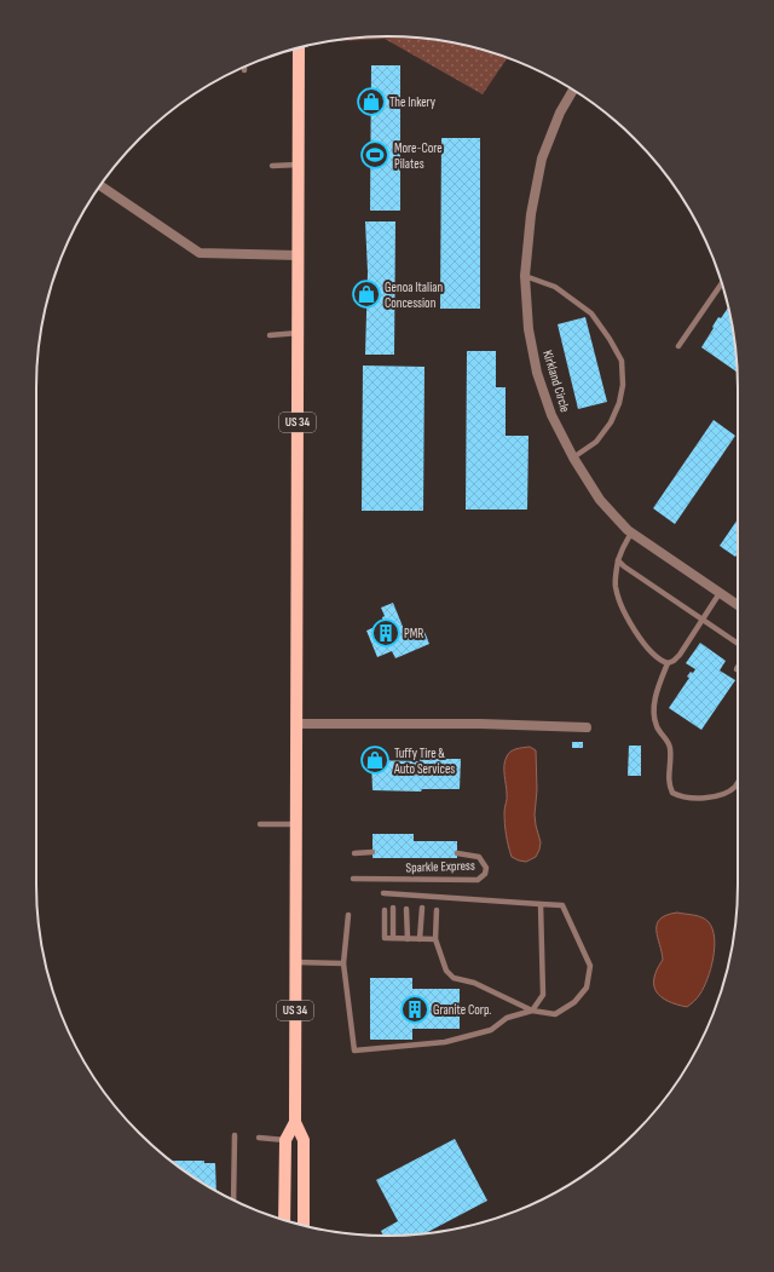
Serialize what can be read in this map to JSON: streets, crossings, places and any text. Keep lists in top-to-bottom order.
{
  "streets": {
    "main road": ["US 34"],
    "street": ["Kirkland Circle"],
    "lane": ["Sparkle Express"]
  },
  "places": {
    "shop": ["The Inkery", "Genoa Italian Concession", "Tuffy Tire & Auto Services"],
    "sports": ["More-Core Pilates"],
    "building": ["PMR", "Granite Corp."]
  }
}
